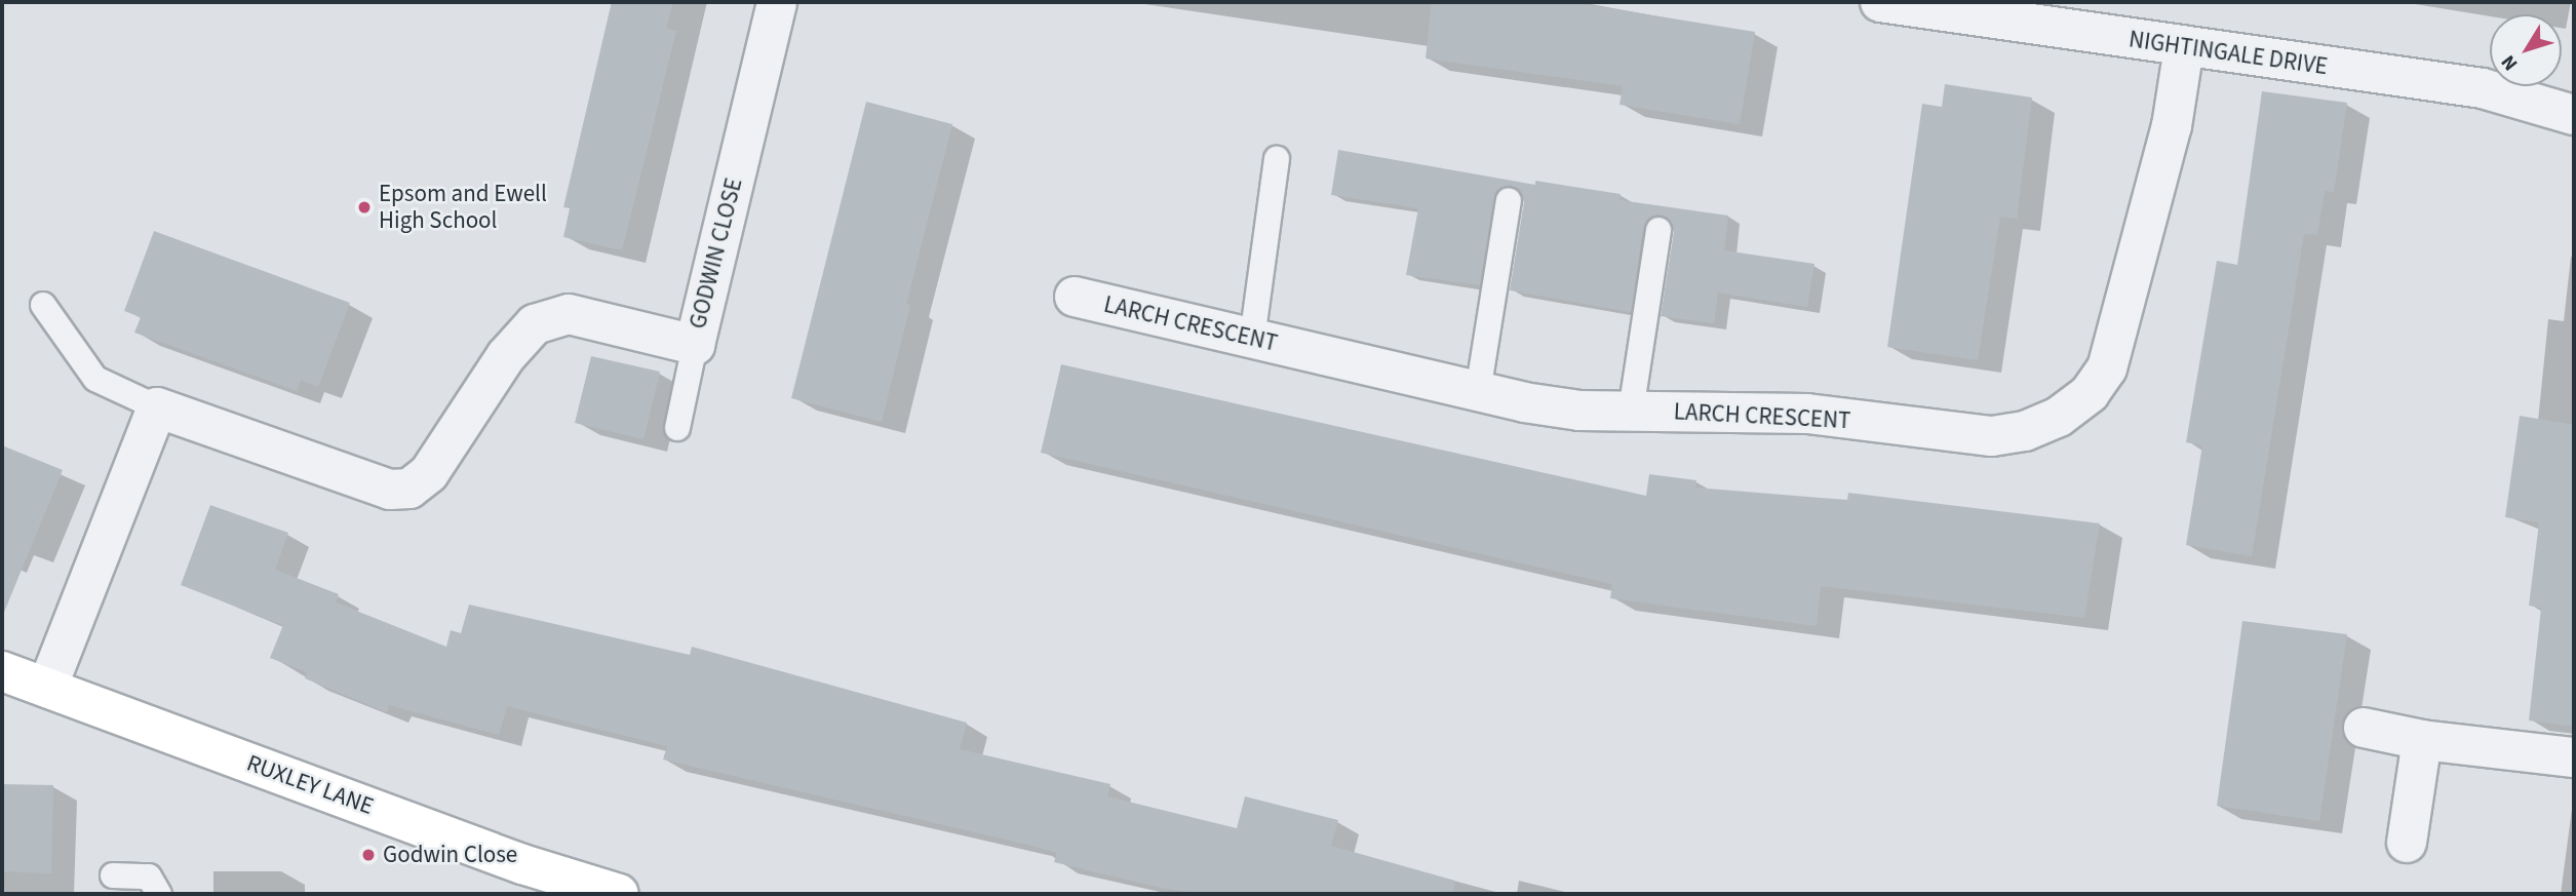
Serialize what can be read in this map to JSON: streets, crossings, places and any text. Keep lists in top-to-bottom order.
{
  "streets": {
    "main road": ["RUXLEY LANE"],
    "street": ["NIGHTINGALE DRIVE", "GODWIN CLOSE", "LARCH CRESCENT"]
  },
  "crossings": [
    ["NIGHTINGALE DRIVE", "LARCH CRESCENT"]
  ],
  "places": ["Epsom and Ewell High School", "Godwin Close"],
  "north": "bottom left"
}
